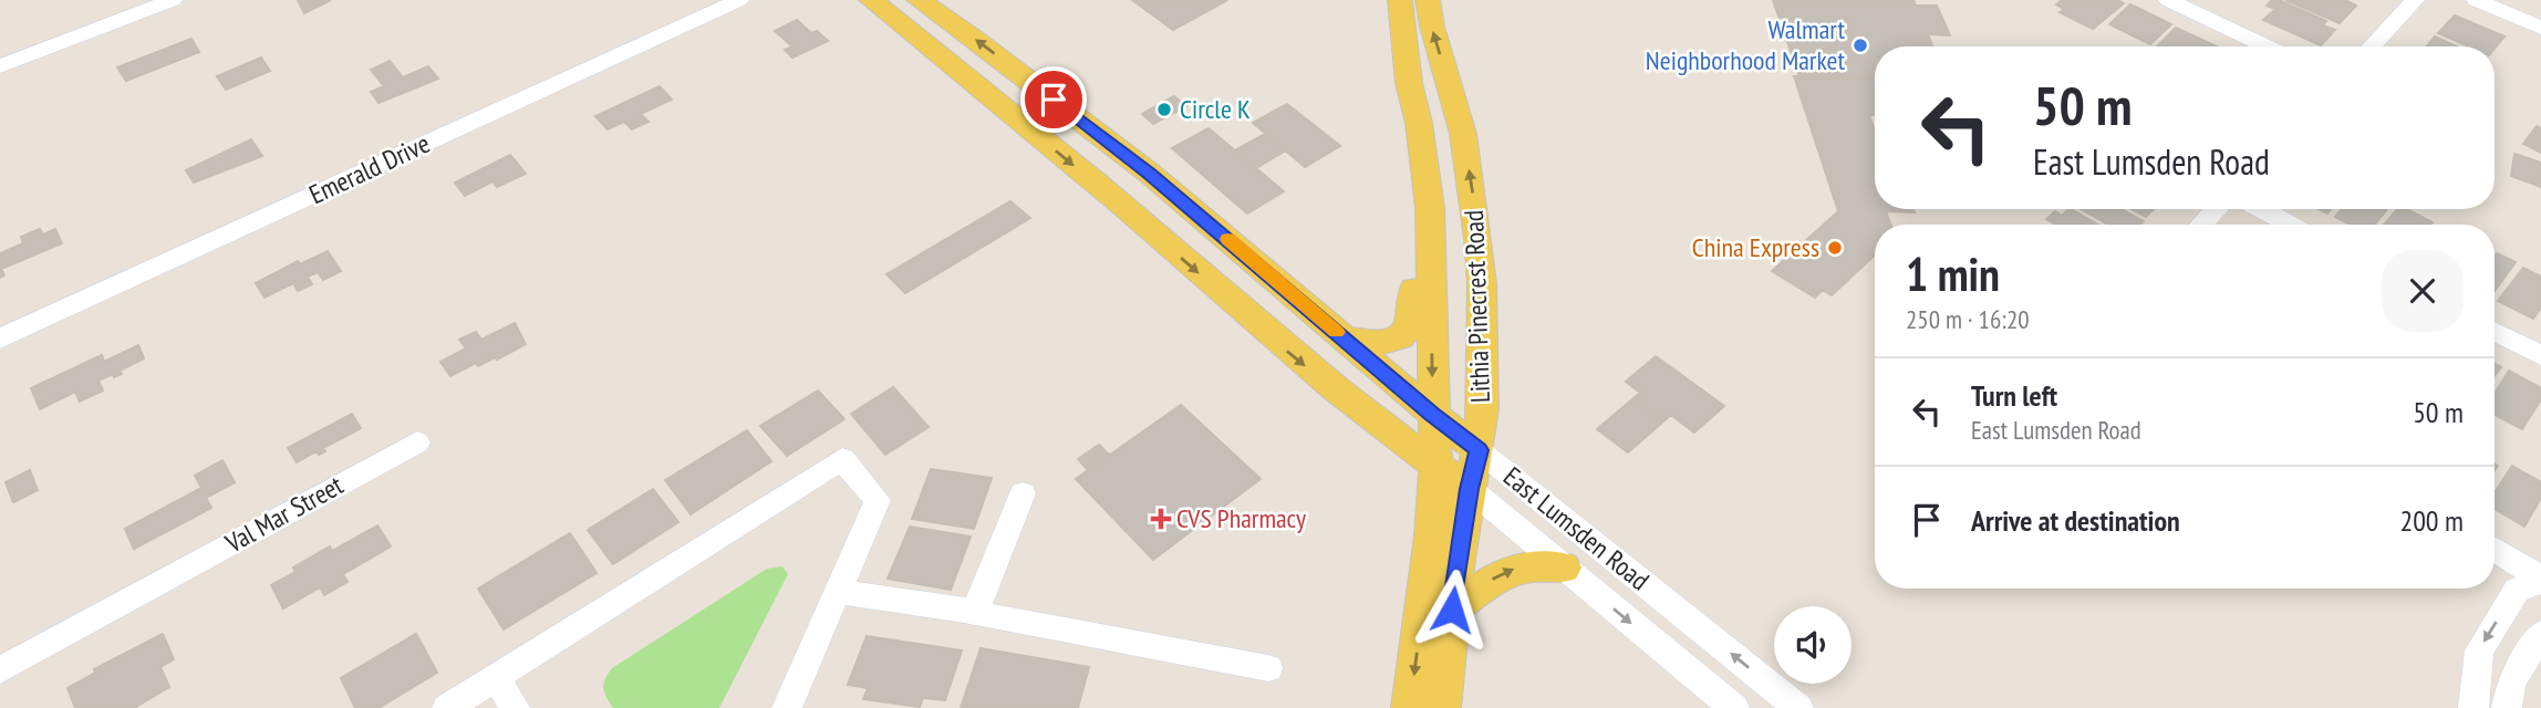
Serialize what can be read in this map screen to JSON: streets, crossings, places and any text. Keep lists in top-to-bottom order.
{
  "streets": {
    "main road": ["Lithia Pinecrest Road", "East Lumsden Road"],
    "street": ["Emerald Drive", "Val Mar Street"]
  },
  "crossings": [
    ["Lithia Pinecrest Road", "East Lumsden Road"]
  ],
  "places": {
    "other": ["Walmart Neighborhood Market", "Circle K", "China Express"],
    "health": ["CVS Pharmacy"]
  },
  "page": {
    "turn": ["50 m", "East Lumsden Road"],
    "heading": ["1 min", "250 m · 16:20"],
    "list": [
      {
        "name": "Turn left",
        "note": "East Lumsden Road",
        "value": "50 m"
      },
      {
        "name": "Arrive at destination",
        "value": "200 m"
      }
    ]
  }
}
